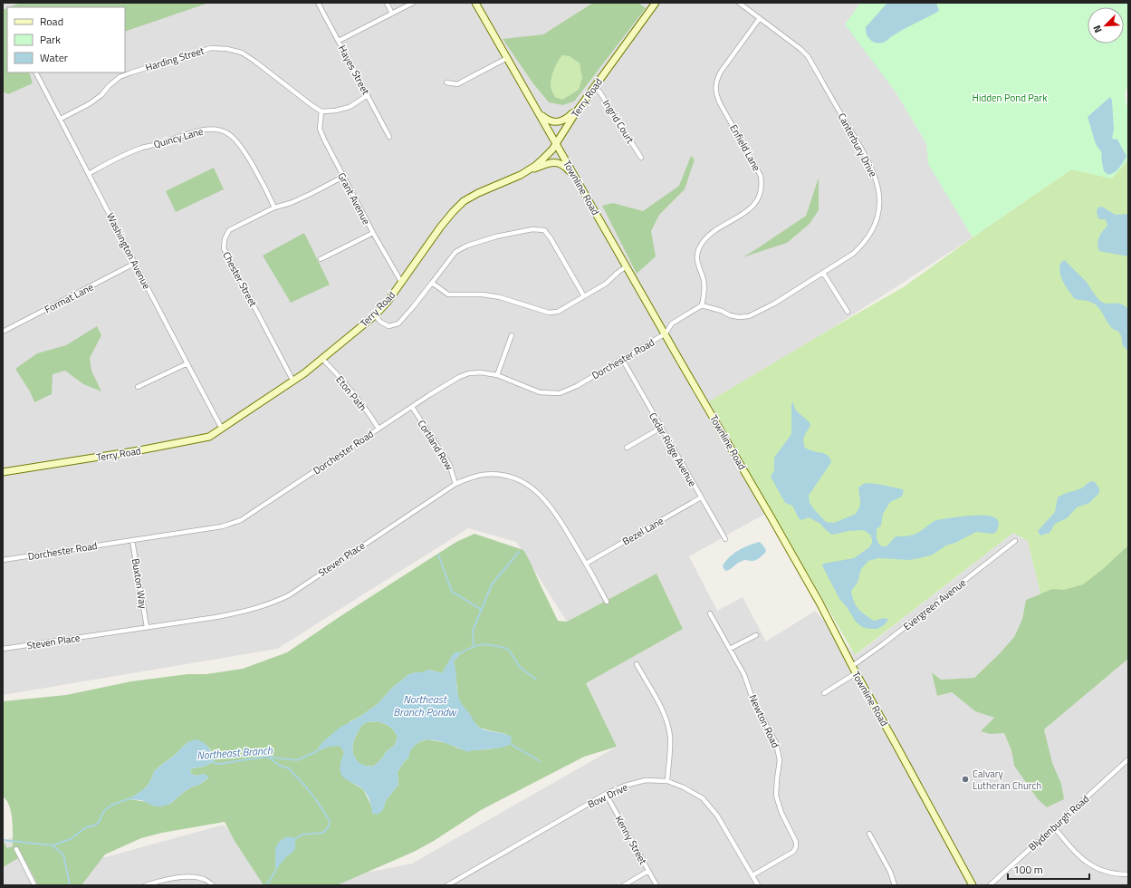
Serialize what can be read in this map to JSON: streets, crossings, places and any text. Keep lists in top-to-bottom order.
{
  "streets": {
    "street": [
      "Harding Street",
      "Hayes Street",
      "Terry Road",
      "Ingrid Court",
      "Quincy Lane",
      "Canterbury Drive",
      "Enfield Lane",
      "Townline Road",
      "Grant Avenue",
      "Washington Avenue",
      "Chester Street",
      "Format Lane",
      "Dorchester Road",
      "Eton Path",
      "Cortland Row",
      "Cedar Ridge Avenue",
      "Bezel Lane",
      "Steven Place",
      "Buxton Way",
      "Evergreen Avenue",
      "Newton Road",
      "Bow Drive",
      "Blydenburgh Road",
      "Kenny Street"
    ]
  },
  "crossings": [
    ["Harding Street", "Grant Avenue"],
    ["Harding Street", "Washington Avenue"],
    ["Terry Road", "Ingrid Court"],
    ["Terry Road", "Townline Road"],
    ["Terry Road", "Grant Avenue"],
    ["Terry Road", "Washington Avenue"],
    ["Terry Road", "Chester Street"],
    ["Terry Road", "Eton Path"],
    ["Quincy Lane", "Washington Avenue"],
    ["Quincy Lane", "Chester Street"],
    ["Canterbury Drive", "Enfield Lane"],
    ["Townline Road", "Dorchester Road"],
    ["Townline Road", "Evergreen Avenue"],
    ["Grant Avenue", "Chester Street"],
    ["Washington Avenue", "Format Lane"],
    ["Dorchester Road", "Eton Path"],
    ["Dorchester Road", "Cortland Row"],
    ["Dorchester Road", "Cedar Ridge Avenue"],
    ["Dorchester Road", "Buxton Way"],
    ["Cortland Row", "Steven Place"],
    ["Cedar Ridge Avenue", "Bezel Lane"],
    ["Bezel Lane", "Steven Place"],
    ["Steven Place", "Buxton Way"],
    ["Newton Road", "Bow Drive"],
    ["Bow Drive", "Kenny Street"]
  ],
  "water": ["Northeast Branch Pondw", "Northeast Branch"],
  "parks": ["Hidden Pond Park"],
  "places": ["Calvary Lutheran Church"],
  "legend": ["Road", "Park", "Water"],
  "scale_bar": "100 m",
  "north": "bottom left"
}
